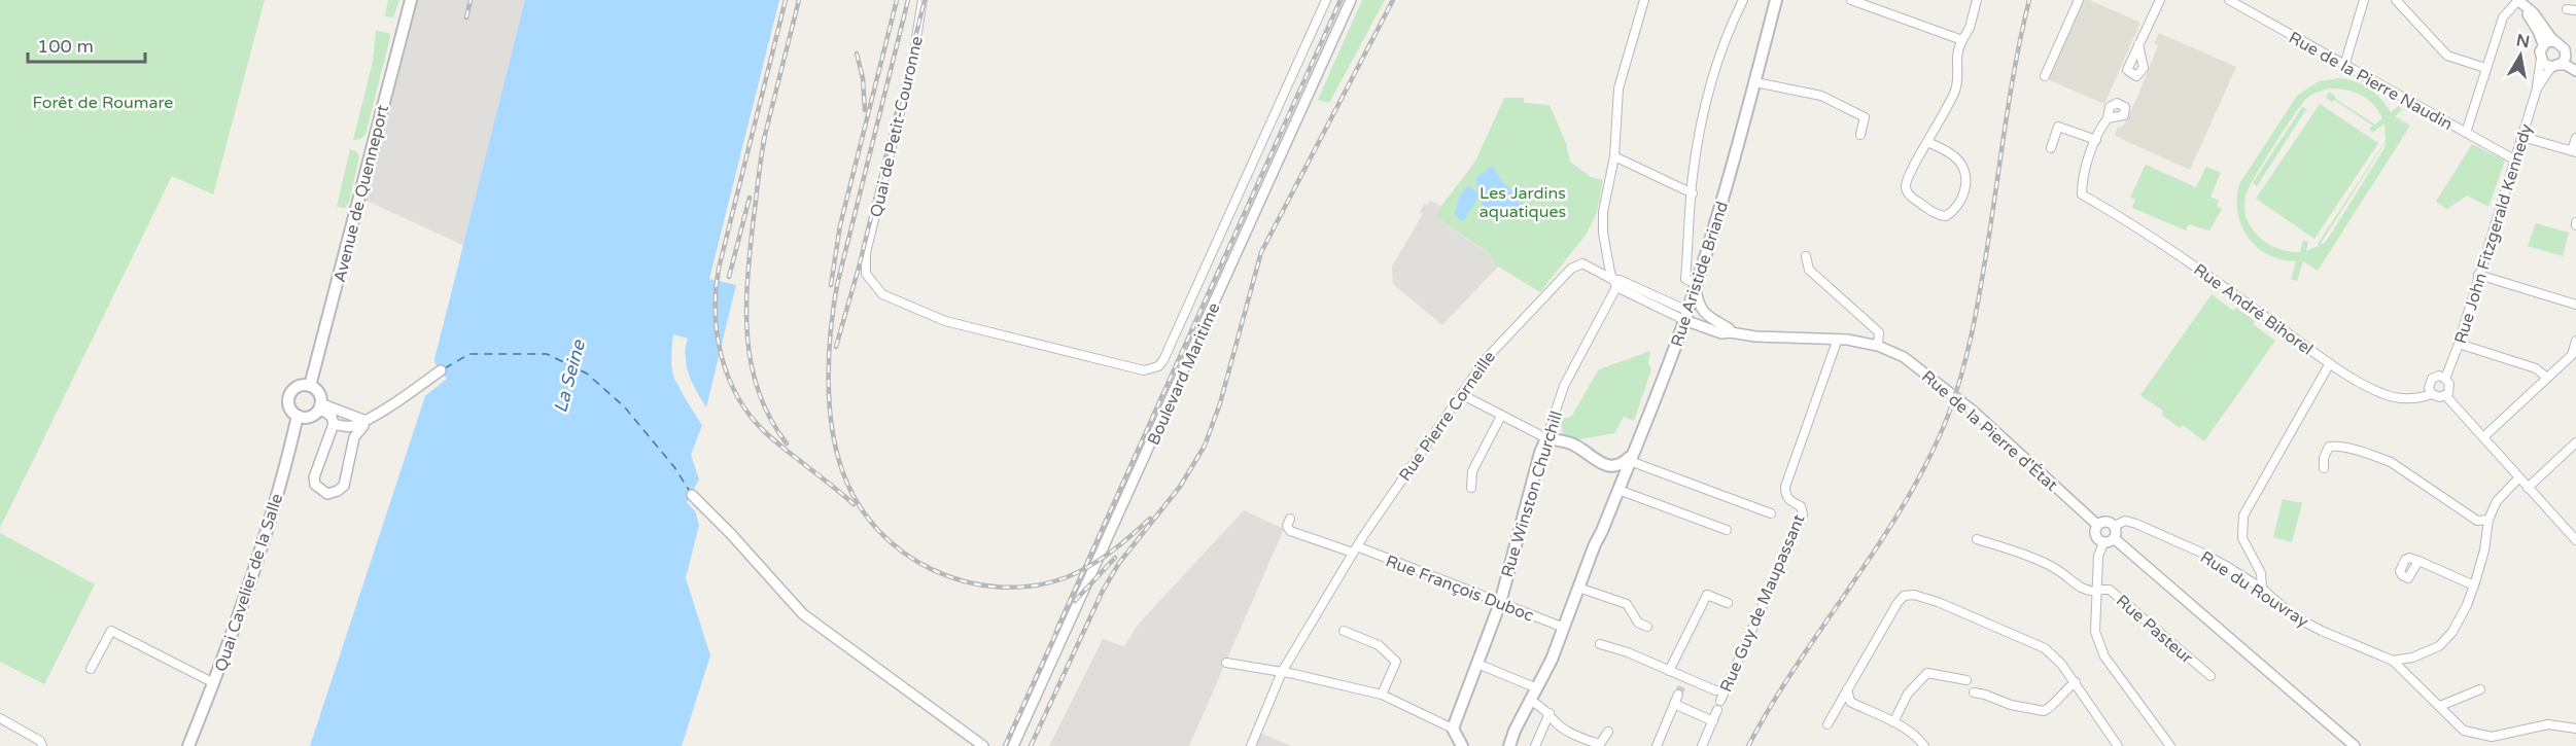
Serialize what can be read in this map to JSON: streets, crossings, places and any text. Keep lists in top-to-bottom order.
{
  "streets": {
    "main road": [
      "Avenue de Quenneport",
      "Rue Aristide Briand",
      "Rue Winston Churchill",
      "Quai Cavelier de la Salle"
    ],
    "street": [
      "Rue de la Pierre Naudin",
      "Quai de Petit-Couronne",
      "Rue John Fitzgerald Kennedy",
      "Rue André Bihorel",
      "Boulevard Maritime",
      "Rue Pierre Corneille",
      "Rue de la Pierre d'État",
      "Rue François Duboc",
      "Rue du Rouvray",
      "Rue Guy de Maupassant",
      "Rue Pasteur"
    ]
  },
  "crossings": [
    ["Rue de la Pierre Naudin", "Rue John Fitzgerald Kennedy"],
    ["Avenue de Quenneport", "Quai Cavelier de la Salle"],
    ["Rue John Fitzgerald Kennedy", "Rue André Bihorel"],
    ["Rue Aristide Briand", "Rue de la Pierre d'État"],
    ["Rue Aristide Briand", "Rue François Duboc"],
    ["Rue Pierre Corneille", "Rue Winston Churchill"],
    ["Rue Pierre Corneille", "Rue François Duboc"],
    ["Rue de la Pierre d'État", "Rue du Rouvray"],
    ["Rue de la Pierre d'État", "Rue Guy de Maupassant"],
    ["Rue Winston Churchill", "Rue François Duboc"]
  ],
  "water": ["La Seine"],
  "parks": ["Forêt de Roumare", "Les Jardins aquatiques"],
  "scale_bar": "100 m",
  "north": "top"
}
